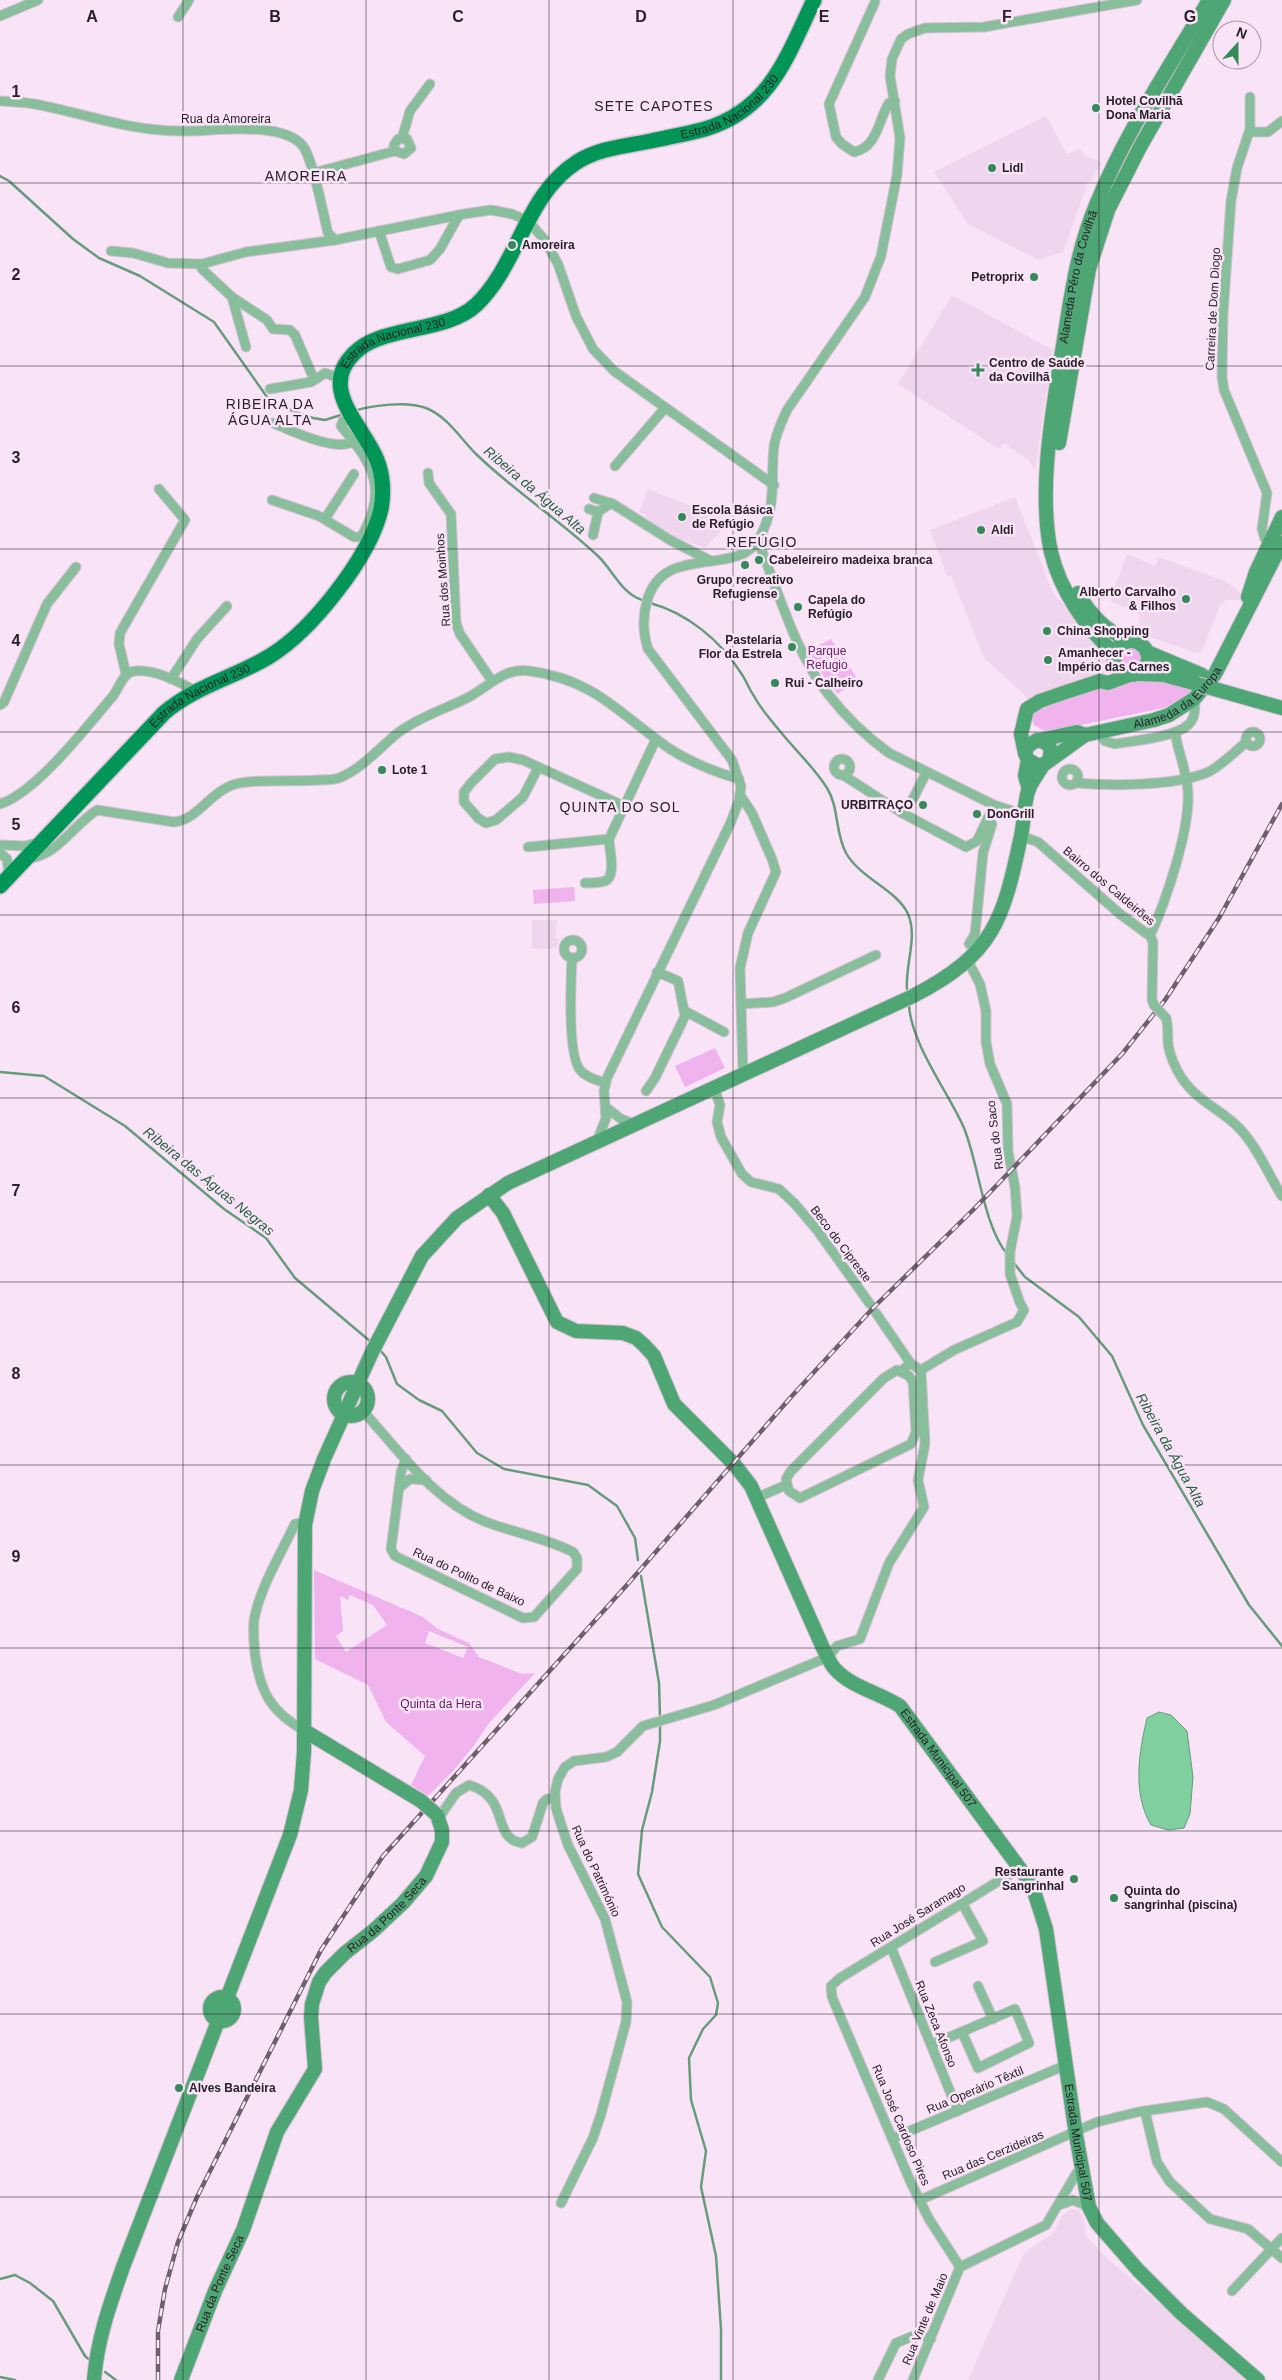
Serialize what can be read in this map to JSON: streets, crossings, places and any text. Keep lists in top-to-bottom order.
{
  "streets": {
    "main road": [
      "Estrada Nacional 230",
      "Alameda Pêro da Covilhã",
      "Alameda da Europa",
      "Estrada Municipal 507",
      "Rua da Ponte Seca"
    ],
    "street": [
      "Rua da Amoreira",
      "Carreira de Dom Diogo",
      "Rua dos Moinhos",
      "Bairro dos Caldeirões",
      "Rua do Saco",
      "Beco do Cipreste",
      "Rua do Polito de Baixo",
      "Rua do Património",
      "Rua José Saramago",
      "Rua Zeca Afonso",
      "Rua Operário Têxtil",
      "Rua José Cardoso Pires",
      "Rua das Cerzideiras",
      "Rua Vinte de Maio"
    ]
  },
  "crossings": [
    ["Carreira de Dom Diogo", "Alameda da Europa"],
    ["Rua do Saco", "Rua do Património"],
    ["Estrada Municipal 507", "Rua do Património"],
    ["Estrada Municipal 507", "Rua José Saramago"],
    ["Estrada Municipal 507", "Rua Operário Têxtil"],
    ["Estrada Municipal 507", "Rua das Cerzideiras"],
    ["Estrada Municipal 507", "Rua Vinte de Maio"],
    ["Rua José Saramago", "Rua Zeca Afonso"],
    ["Rua José Saramago", "Rua José Cardoso Pires"],
    ["Rua Zeca Afonso", "Rua Operário Têxtil"],
    ["Rua Operário Têxtil", "Rua José Cardoso Pires"],
    ["Rua José Cardoso Pires", "Rua das Cerzideiras"],
    ["Rua José Cardoso Pires", "Rua Vinte de Maio"]
  ],
  "districts": [
    "SETE CAPOTES",
    "AMOREIRA",
    "RIBEIRA DA ÁGUA ALTA",
    "REFÚGIO",
    "QUINTA DO SOL"
  ],
  "water": ["Ribeira da Água Alta", "Ribeira das Águas Negras"],
  "parks": ["Parque Refugio", "Quinta da Hera"],
  "places": {
    "other": [
      "Hotel Covilhã Dona Maria",
      "Lidl",
      "Amoreira",
      "Petroprix",
      "Escola Básica de Refúgio",
      "Aldi",
      "Cabeleireiro madeixa branca",
      "Grupo recreativo Refugiense",
      "Alberto Carvalho & Filhos",
      "Capela do Refúgio",
      "China Shopping",
      "Pastelaria Flor da Estrela",
      "Amanhecer - Império das Carnes",
      "Rui - Calheiro",
      "Lote 1",
      "URBITRAÇO",
      "DonGrill",
      "Restaurante Sangrinhal",
      "Quinta do sangrinhal (piscina)",
      "Alves Bandeira"
    ],
    "health": ["Centro de Saúde da Covilhã"]
  },
  "north": "top",
  "grid": {
    "columns": [
      "A",
      "B",
      "C",
      "D",
      "E",
      "F",
      "G"
    ],
    "rows": [
      "1",
      "2",
      "3",
      "4",
      "5",
      "6",
      "7",
      "8",
      "9"
    ]
  }
}
